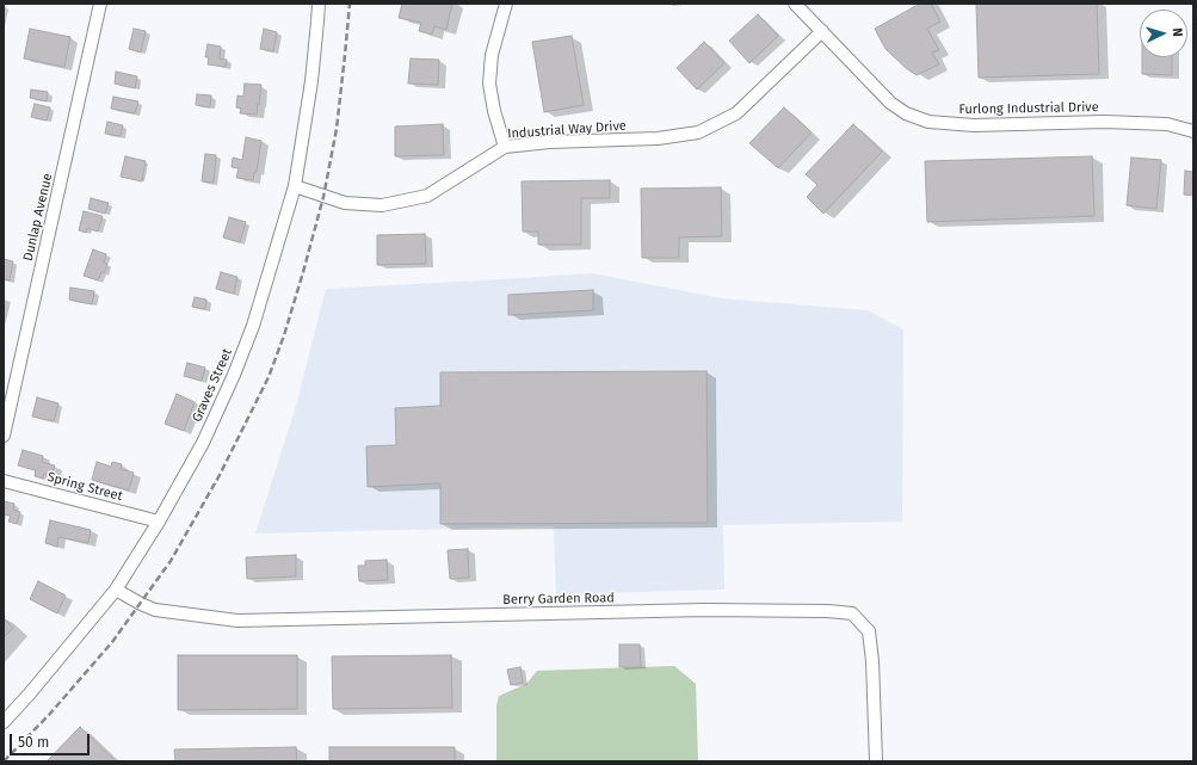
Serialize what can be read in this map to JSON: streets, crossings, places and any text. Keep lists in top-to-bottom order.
{
  "streets": {
    "street": [
      "Furlong Industrial Drive",
      "Industrial Way Drive",
      "Dunlap Avenue",
      "Graves Street",
      "Spring Street",
      "Berry Garden Road"
    ]
  },
  "crossings": [
    ["Furlong Industrial Drive", "Industrial Way Drive"],
    ["Industrial Way Drive", "Graves Street"],
    ["Graves Street", "Spring Street"],
    ["Graves Street", "Berry Garden Road"]
  ],
  "scale_bar": "50 m",
  "north": "right"
}
